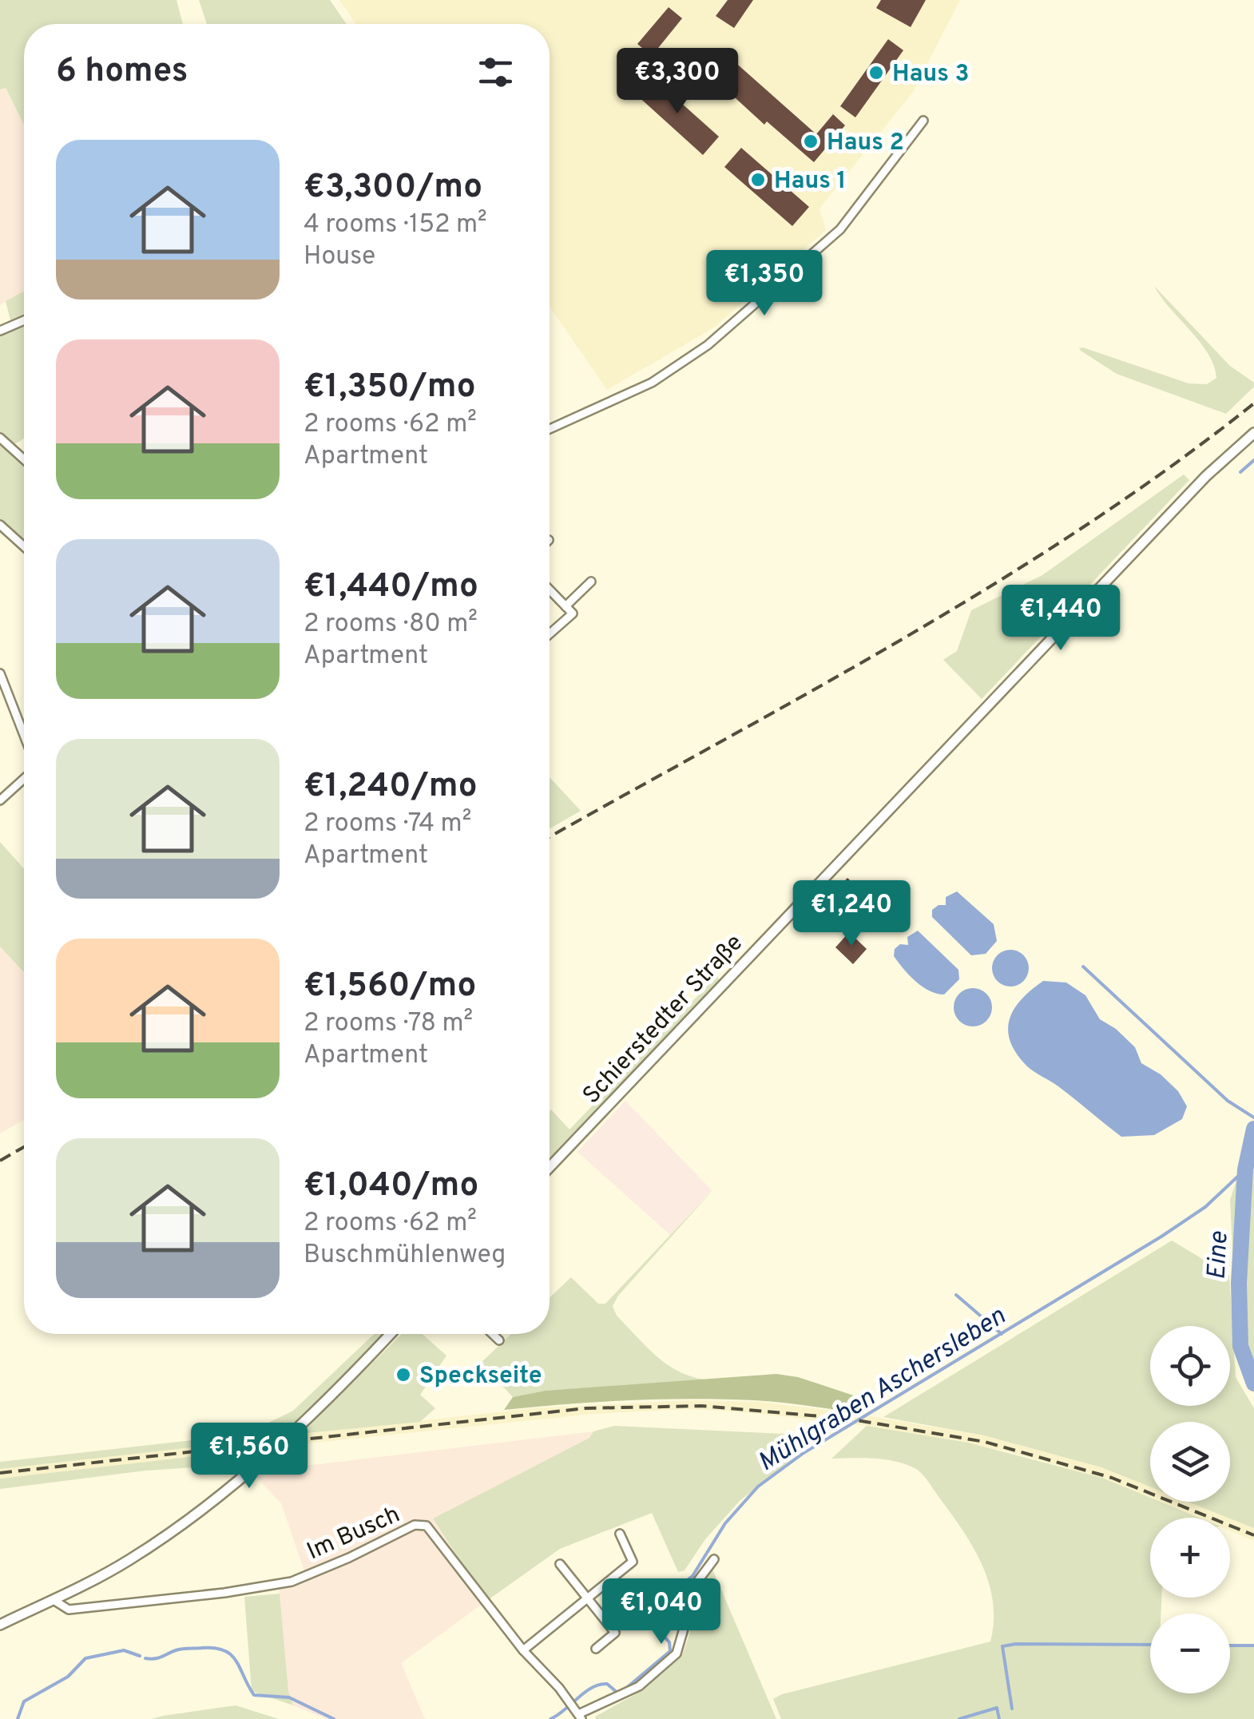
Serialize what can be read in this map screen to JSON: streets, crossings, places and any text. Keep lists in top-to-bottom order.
{
  "streets": {
    "street": ["Schierstedter Straße", "Im Busch"]
  },
  "water": ["Eine", "Mühlgraben Aschersleben"],
  "places": [
    "Haus 3",
    "Haus 2",
    "Haus 1",
    "Speckseite"
  ],
  "page": {
    "heading": "6 homes",
    "price": [
      "€3,300",
      "€1,350",
      "€1,440",
      "€1,240",
      "€1,560",
      "€1,040"
    ],
    "list": [
      {
        "name": "€3,300/mo",
        "note": "4 rooms · 152 m² · House"
      },
      {
        "name": "€1,350/mo",
        "note": "2 rooms · 62 m² · Apartment"
      },
      {
        "name": "€1,440/mo",
        "note": "2 rooms · 80 m² · Apartment"
      },
      {
        "name": "€1,240/mo",
        "note": "2 rooms · 74 m² · Apartment"
      },
      {
        "name": "€1,560/mo",
        "note": "2 rooms · 78 m² · Apartment"
      },
      {
        "name": "€1,040/mo",
        "note": "2 rooms · 62 m² · Buschmühlenweg"
      }
    ],
    "map_buttons": ["+", "−"]
  }
}
